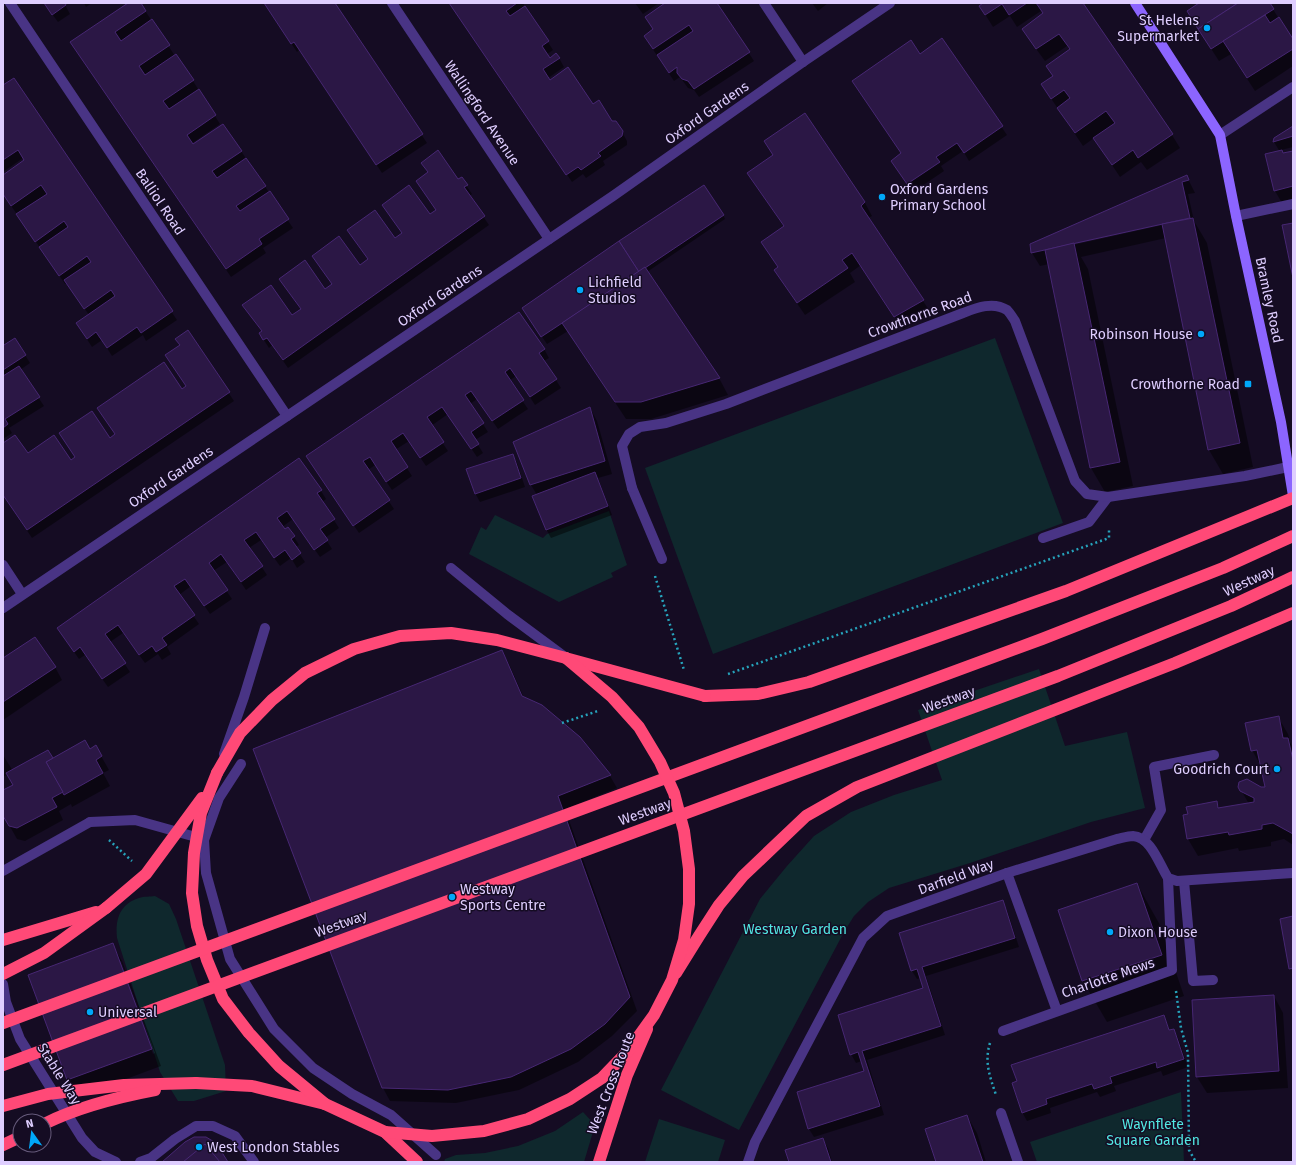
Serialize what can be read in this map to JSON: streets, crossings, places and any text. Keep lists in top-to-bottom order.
{
  "streets": {
    "highway": ["Westway", "West Cross Route"],
    "street": [
      "Wallingford Avenue",
      "Oxford Gardens",
      "Balliol Road",
      "Bramley Road",
      "Crowthorne Road",
      "Darfield Way",
      "Charlotte Mews",
      "Stable Way"
    ]
  },
  "crossings": [
    ["Wallingford Avenue", "Oxford Gardens"],
    ["Oxford Gardens", "Balliol Road"],
    ["Bramley Road", "Crowthorne Road"],
    ["Darfield Way", "Charlotte Mews"]
  ],
  "parks": ["Westway Garden", "Waynflete Square Garden"],
  "places": {
    "other": [
      "St Helens Supermarket",
      "Oxford Gardens Primary School",
      "Lichfield Studios",
      "Robinson House",
      "Goodrich Court",
      "Westway Sports Centre",
      "Dixon House",
      "Universal",
      "West London Stables"
    ],
    "transit": ["Crowthorne Road"]
  },
  "north": "top"
}
